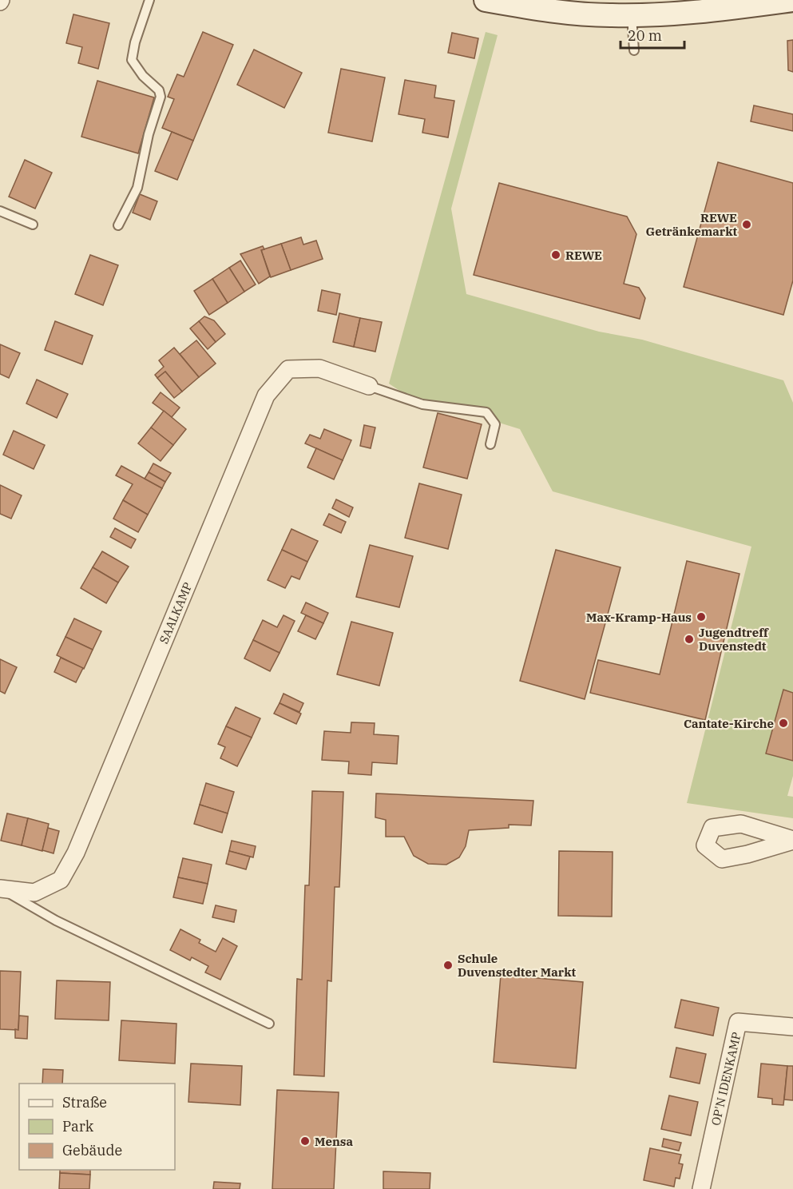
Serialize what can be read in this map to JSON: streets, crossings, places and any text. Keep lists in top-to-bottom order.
{
  "streets": {
    "street": ["SAALKAMP", "OP'N IDENKAMP"]
  },
  "places": [
    "REWE Getränkemarkt",
    "REWE",
    "Max-Kramp-Haus",
    "Jugendtreff Duvenstedt",
    "Cantate-Kirche",
    "Schule Duvenstedter Markt",
    "Mensa"
  ],
  "legend": ["Straße", "Park", "Gebäude"],
  "scale_bar": "20 m"
}
